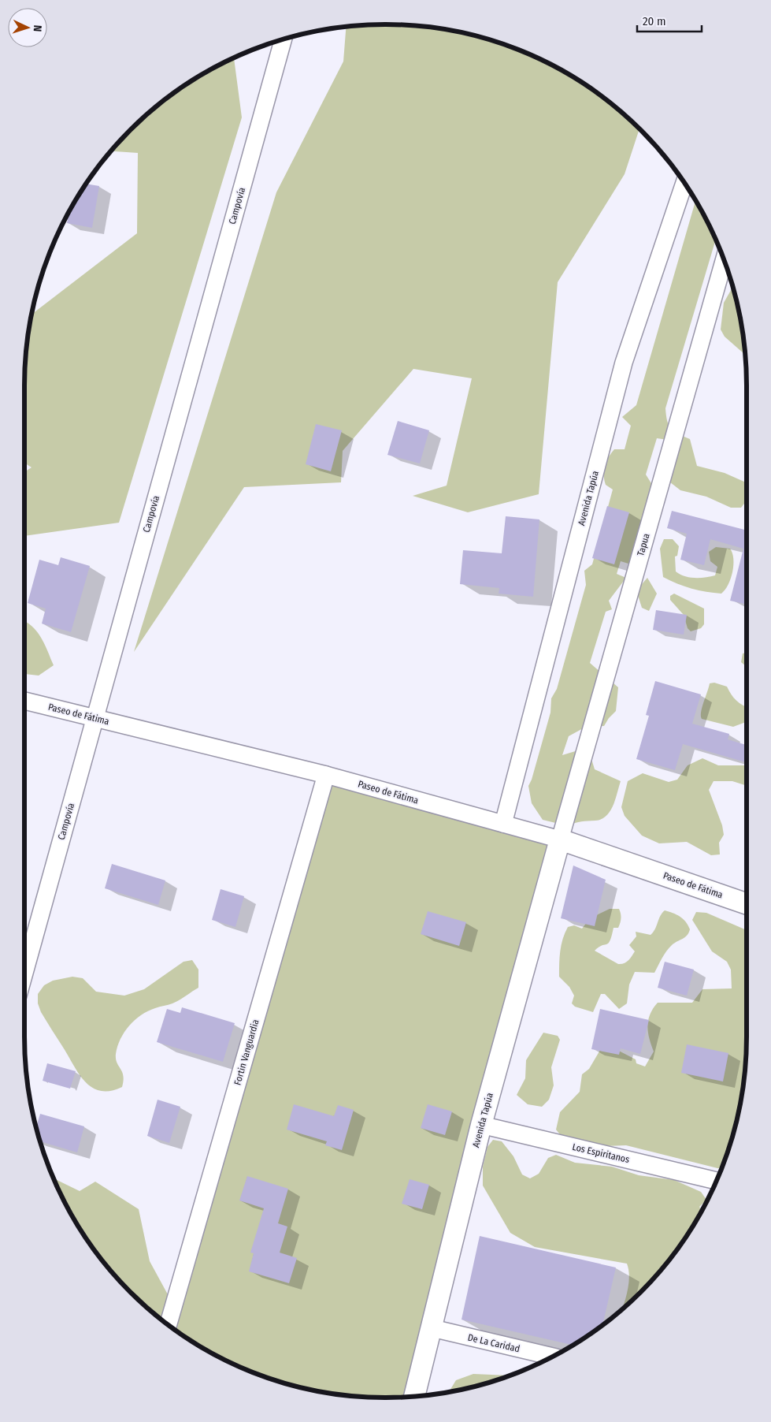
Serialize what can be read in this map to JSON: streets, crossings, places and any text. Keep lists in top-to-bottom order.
{
  "streets": {
    "street": [
      "Campovía",
      "Avenida Tapúa",
      "Tapua",
      "Paseo de Fátima",
      "Fortin Vanguardia",
      "Los Espiritanos",
      "De La Caridad"
    ]
  },
  "crossings": [
    ["Campovía", "Paseo de Fátima"],
    ["Avenida Tapúa", "Tapua"],
    ["Avenida Tapúa", "Paseo de Fátima"],
    ["Avenida Tapúa", "Los Espiritanos"],
    ["Avenida Tapúa", "De La Caridad"],
    ["Tapua", "Paseo de Fátima"],
    ["Paseo de Fátima", "Fortin Vanguardia"]
  ],
  "scale_bar": "20 m",
  "north": "right"
}
